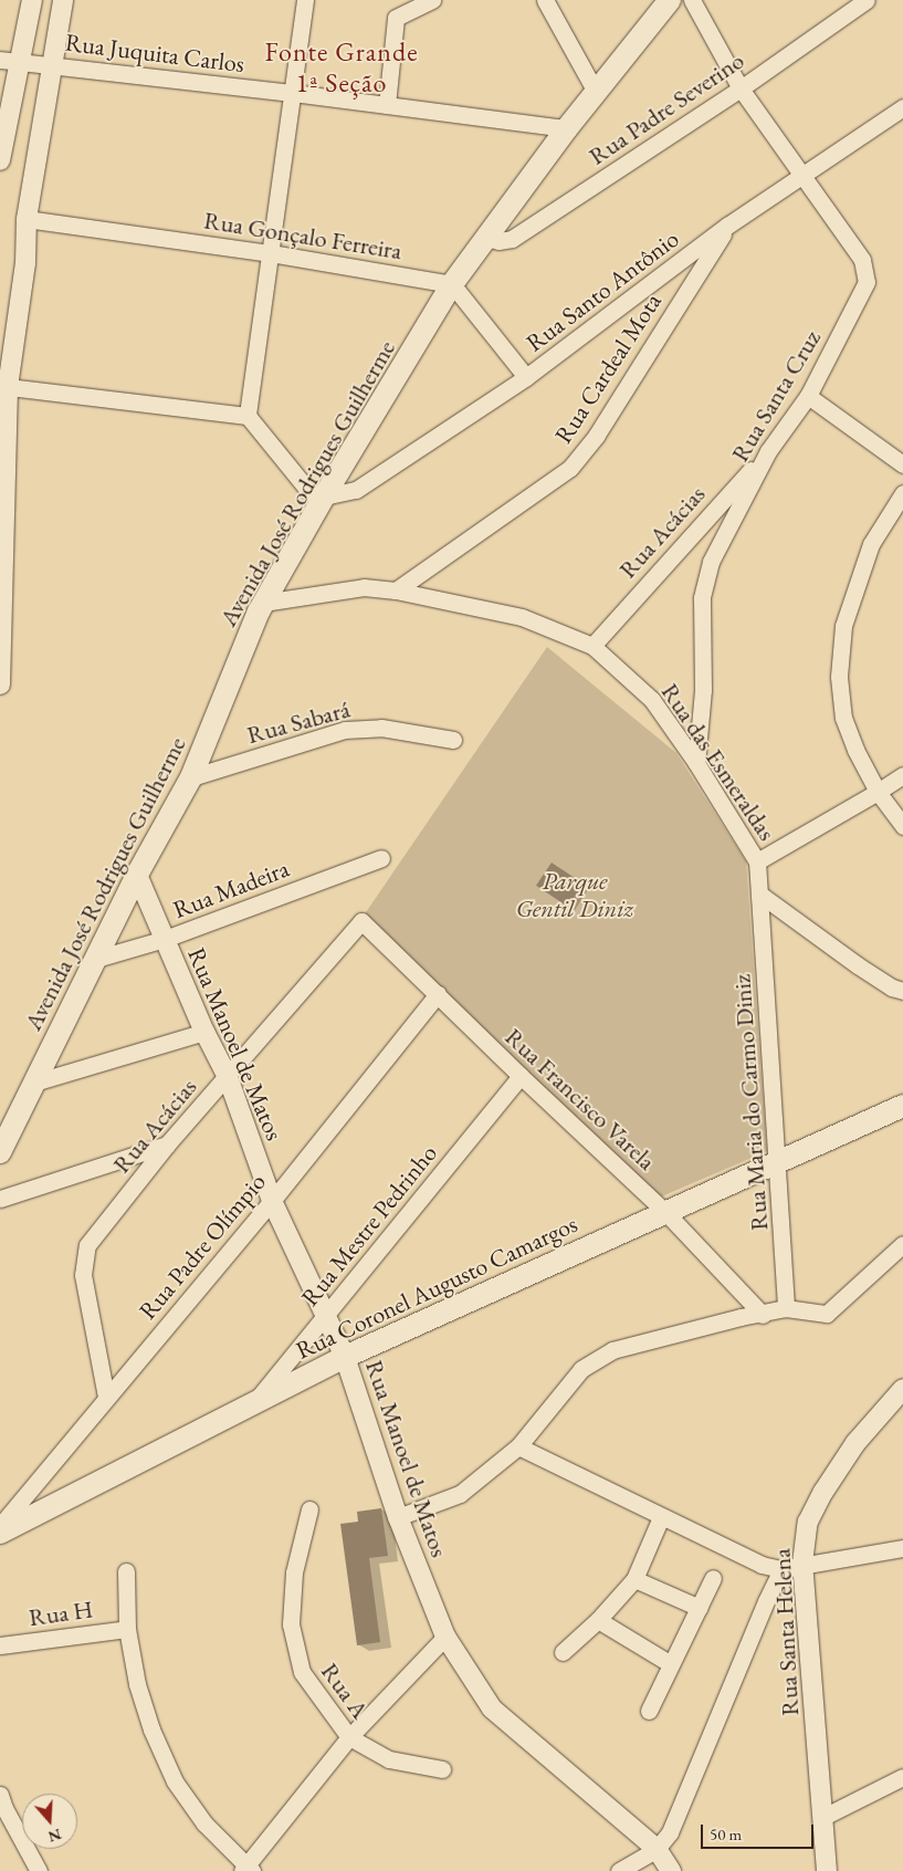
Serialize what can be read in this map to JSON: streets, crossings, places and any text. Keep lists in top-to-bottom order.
{
  "streets": {
    "main road": ["Avenida José Rodrigues Guilherme", "Rua Coronel Augusto Camargos"],
    "street": [
      "Rua Juquita Carlos",
      "Rua Padre Severino",
      "Rua Gonçalo Ferreira",
      "Rua Santo Antônio",
      "Rua Cardeal Mota",
      "Rua Santa Cruz",
      "Rua Acácias",
      "Rua Sabará",
      "Rua das Esmeraldas",
      "Rua Madeira",
      "Rua Manoel de Matos",
      "Rua Francisco Varela",
      "Rua Maria do Carmo Diniz",
      "Rua Mestre Pedrinho",
      "Rua Padre Olímpio",
      "Rua H",
      "Rua Santa Helena",
      "Rua A"
    ]
  },
  "crossings": [
    ["Rua Juquita Carlos", "Avenida José Rodrigues Guilherme"],
    ["Rua Padre Severino", "Rua Santa Cruz"],
    ["Rua Padre Severino", "Avenida José Rodrigues Guilherme"],
    ["Rua Gonçalo Ferreira", "Avenida José Rodrigues Guilherme"],
    ["Rua Santo Antônio", "Rua Cardeal Mota"],
    ["Rua Santo Antônio", "Rua Santa Cruz"],
    ["Rua Santo Antônio", "Avenida José Rodrigues Guilherme"],
    ["Rua Cardeal Mota", "Rua das Esmeraldas"],
    ["Rua Santa Cruz", "Rua Acácias"],
    ["Rua Santa Cruz", "Rua das Esmeraldas"],
    ["Avenida José Rodrigues Guilherme", "Rua Sabará"],
    ["Avenida José Rodrigues Guilherme", "Rua das Esmeraldas"],
    ["Avenida José Rodrigues Guilherme", "Rua Madeira"],
    ["Avenida José Rodrigues Guilherme", "Rua Manoel de Matos"],
    ["Rua Acácias", "Rua das Esmeraldas"],
    ["Rua Acácias", "Rua Manoel de Matos"],
    ["Rua Acácias", "Rua Francisco Varela"],
    ["Rua Acácias", "Rua Padre Olímpio"],
    ["Rua das Esmeraldas", "Rua Maria do Carmo Diniz"],
    ["Rua Madeira", "Rua Manoel de Matos"],
    ["Rua Manoel de Matos", "Rua Mestre Pedrinho"],
    ["Rua Manoel de Matos", "Rua Padre Olímpio"],
    ["Rua Manoel de Matos", "Rua Coronel Augusto Camargos"],
    ["Rua Manoel de Matos", "Rua Santa Helena"],
    ["Rua Francisco Varela", "Rua Mestre Pedrinho"],
    ["Rua Francisco Varela", "Rua Padre Olímpio"],
    ["Rua Francisco Varela", "Rua Coronel Augusto Camargos"],
    ["Rua Maria do Carmo Diniz", "Rua Coronel Augusto Camargos"],
    ["Rua Mestre Pedrinho", "Rua Coronel Augusto Camargos"]
  ],
  "districts": ["Fonte Grande 1ª Seção"],
  "parks": ["Parque Gentil Diniz"],
  "scale_bar": "50 m",
  "north": "bottom"
}
